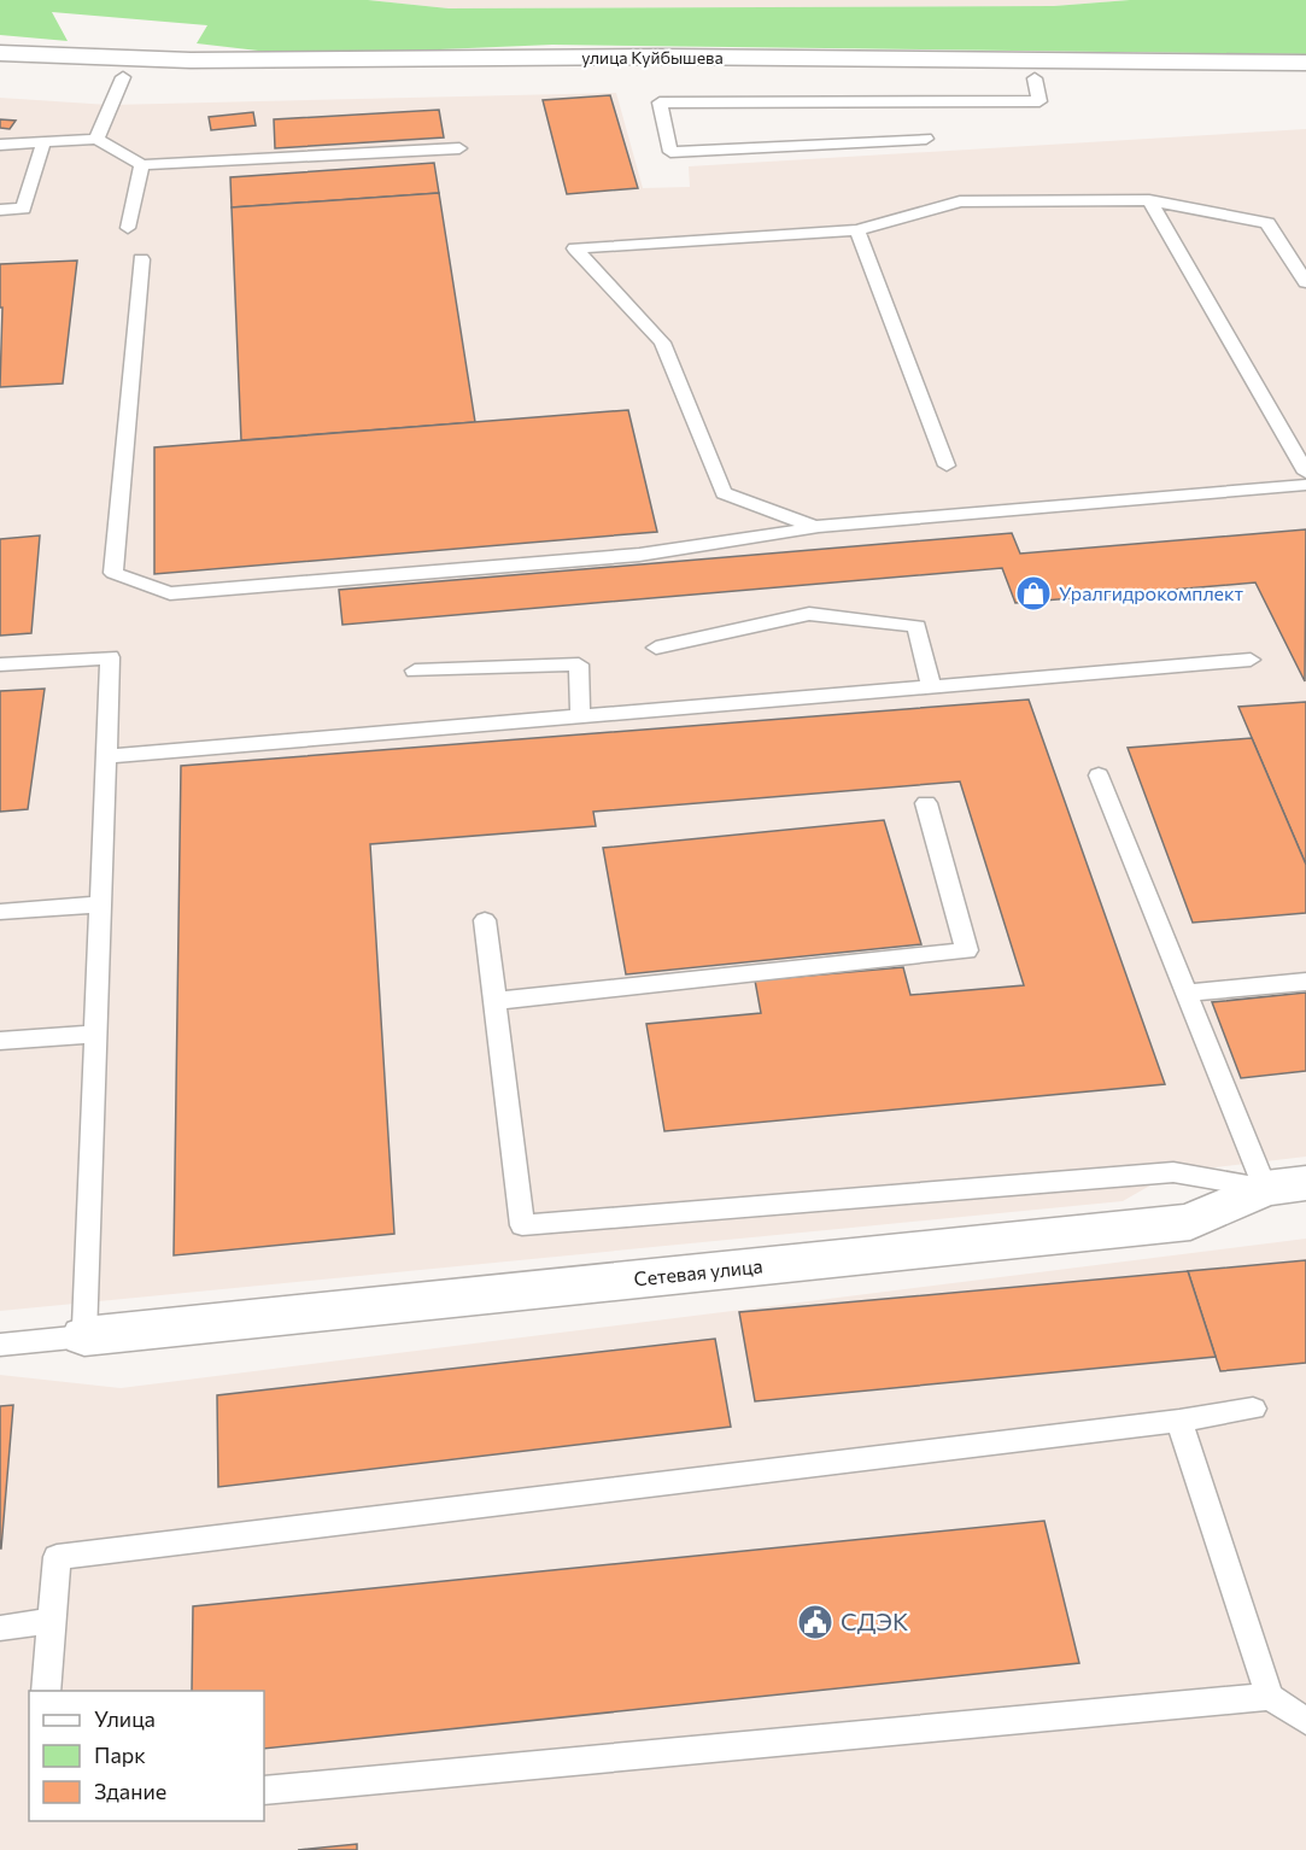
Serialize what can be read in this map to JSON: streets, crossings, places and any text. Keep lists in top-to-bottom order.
{
  "streets": {
    "main road": ["улица Куйбышева", "Сетевая улица"]
  },
  "places": {
    "shop": ["Уралгидрокомплект"],
    "public building": ["СДЭК"]
  },
  "legend": ["Улица", "Парк", "Здание"]
}
